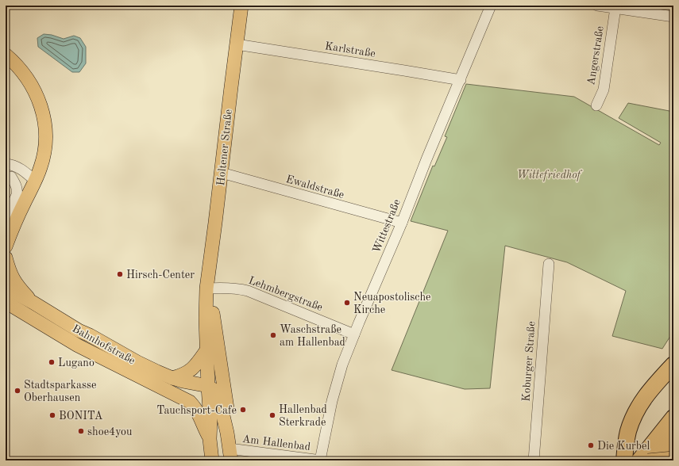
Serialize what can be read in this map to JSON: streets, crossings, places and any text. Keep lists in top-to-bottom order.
{
  "streets": {
    "main road": ["Holtener Straße", "Bahnhofstraße"],
    "street": [
      "Karlstraße",
      "Angerstraße",
      "Ewaldstraße",
      "Wittestraße",
      "Lehmbergstraße",
      "Koburger Straße",
      "Am Hallenbad"
    ]
  },
  "crossings": [
    ["Karlstraße", "Holtener Straße"],
    ["Karlstraße", "Wittestraße"],
    ["Holtener Straße", "Ewaldstraße"],
    ["Holtener Straße", "Lehmbergstraße"],
    ["Holtener Straße", "Bahnhofstraße"],
    ["Holtener Straße", "Am Hallenbad"],
    ["Ewaldstraße", "Wittestraße"],
    ["Wittestraße", "Lehmbergstraße"],
    ["Wittestraße", "Am Hallenbad"]
  ],
  "parks": ["Wittefriedhof"],
  "places": [
    "Hirsch-Center",
    "Neuapostolische Kirche",
    "Waschstraße am Hallenbad",
    "Lugano",
    "Stadtsparkasse Oberhausen",
    "Tauchsport-Cafe",
    "BONITA",
    "Hallenbad Sterkrade",
    "shoe4you",
    "Die Kurbel"
  ]
}
